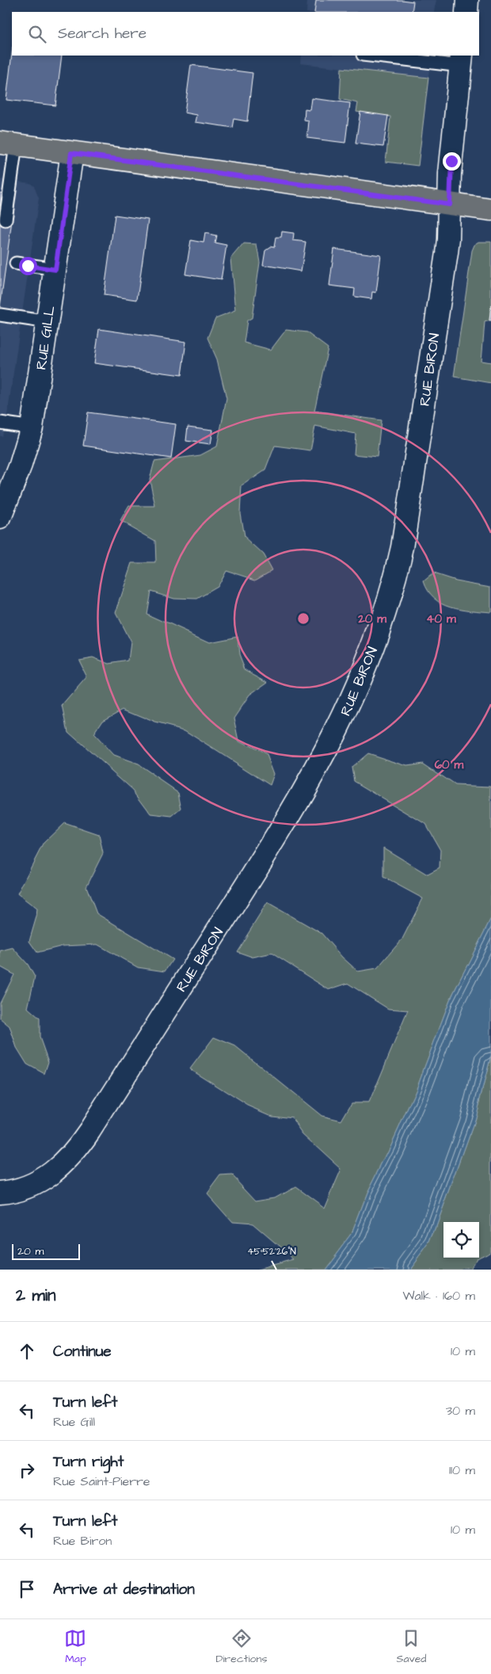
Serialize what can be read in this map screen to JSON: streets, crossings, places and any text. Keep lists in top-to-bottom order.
{
  "streets": {
    "street": ["RUE GILL", "RUE BIRON"]
  },
  "scale_bar": "20 m",
  "page": {
    "search": "Search here",
    "scale": "20 m",
    "heading": ["2 min", "Walk · 160 m"],
    "list": [
      ["Continue", "10 m"],
      ["Turn left", "Rue Gill", "30 m"],
      ["Turn right", "Rue Saint-Pierre", "110 m"],
      ["Turn left", "Rue Biron", "10 m"],
      "Arrive at destination"
    ],
    "nav": ["Map", "Directions", "Saved"]
  },
  "coordinates": ["45°52'26\"N"],
  "rings": ["20 m", "40 m", "60 m"]
}
